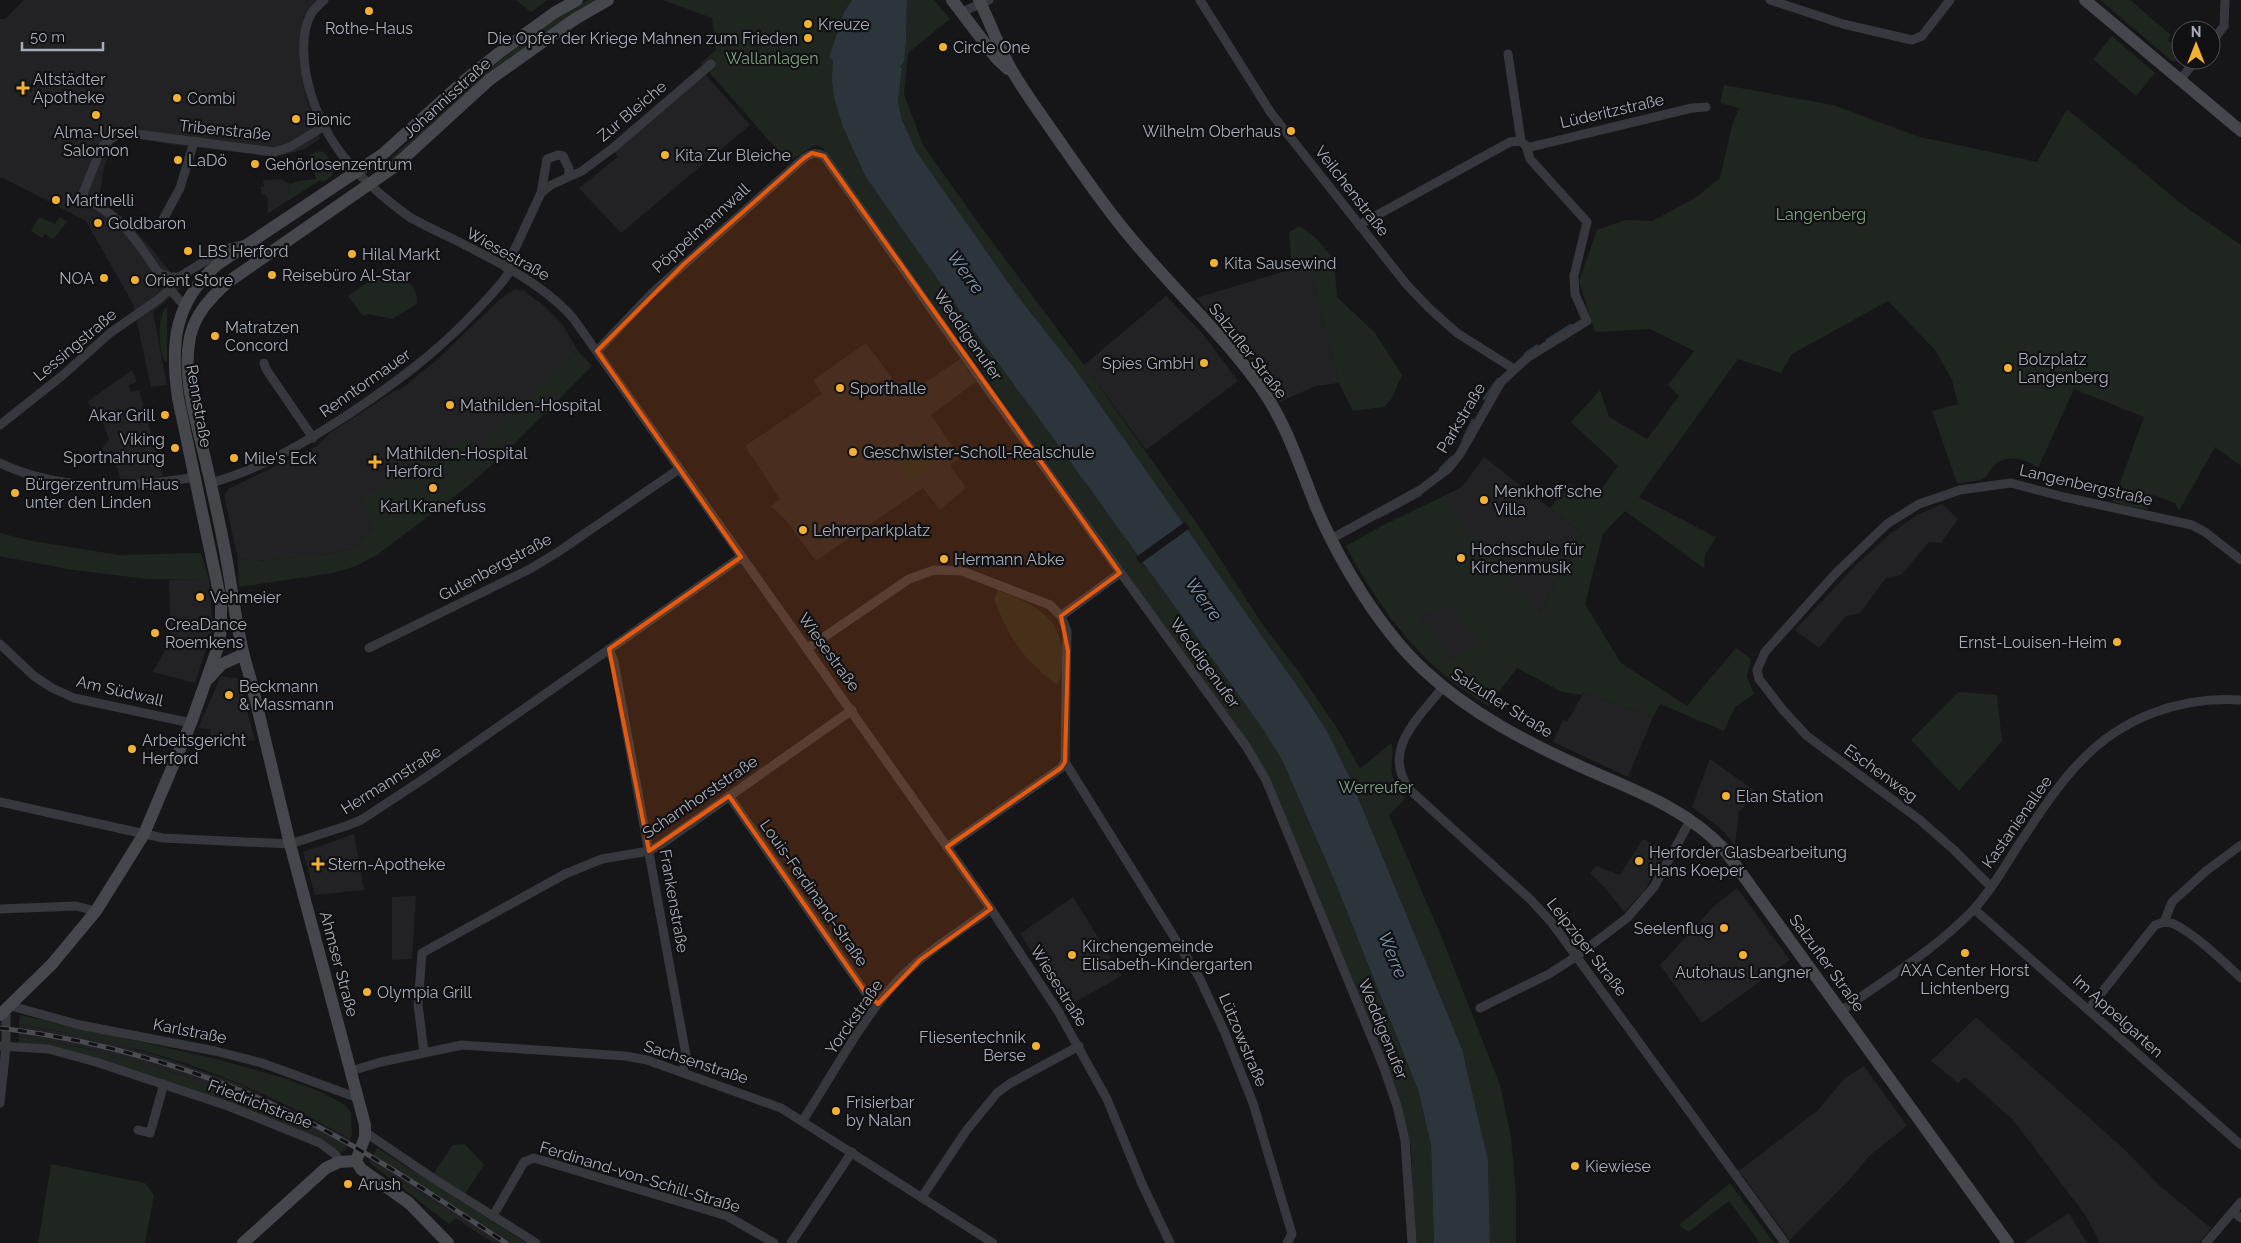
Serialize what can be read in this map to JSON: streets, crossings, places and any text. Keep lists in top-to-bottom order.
{
  "streets": {
    "main road": [
      "Johannisstraße",
      "Salzufler Straße",
      "Rennstraße",
      "Ahmser Straße"
    ],
    "street": [
      "Zur Bleiche",
      "Lüderitzstraße",
      "Tribenstraße",
      "Veilchenstraße",
      "Pöppelmannwall",
      "Wiesestraße",
      "Weddigenufer",
      "Lessingstraße",
      "Renntormauer",
      "Parkstraße",
      "Langenbergstraße",
      "Gutenbergstraße",
      "Am Südwall",
      "Eschenweg",
      "Hermannstraße",
      "Scharnhorststraße",
      "Kastanienallee",
      "Louis-Ferdinand-Straße",
      "Frankenstraße",
      "Leipziger Straße",
      "Im Appelgarten",
      "Yorckstraße",
      "Karlstraße",
      "Lützowstraße",
      "Sachsenstraße",
      "Friedrichstraße",
      "Ferdinand-von-Schill-Straße"
    ]
  },
  "crossings": [
    ["Johannisstraße", "Tribenstraße"],
    ["Johannisstraße", "Wiesestraße"],
    ["Johannisstraße", "Rennstraße"],
    ["Lüderitzstraße", "Veilchenstraße"],
    ["Lüderitzstraße", "Parkstraße"],
    ["Veilchenstraße", "Parkstraße"],
    ["Pöppelmannwall", "Wiesestraße"],
    ["Pöppelmannwall", "Weddigenufer"],
    ["Wiesestraße", "Renntormauer"],
    ["Wiesestraße", "Gutenbergstraße"],
    ["Wiesestraße", "Hermannstraße"],
    ["Wiesestraße", "Scharnhorststraße"],
    ["Wiesestraße", "Yorckstraße"],
    ["Salzufler Straße", "Parkstraße"],
    ["Salzufler Straße", "Kastanienallee"],
    ["Salzufler Straße", "Leipziger Straße"],
    ["Renntormauer", "Rennstraße"],
    ["Rennstraße", "Ahmser Straße"],
    ["Langenbergstraße", "Eschenweg"],
    ["Eschenweg", "Kastanienallee"],
    ["Hermannstraße", "Frankenstraße"],
    ["Hermannstraße", "Ahmser Straße"],
    ["Scharnhorststraße", "Louis-Ferdinand-Straße"],
    ["Scharnhorststraße", "Frankenstraße"],
    ["Scharnhorststraße", "Sachsenstraße"],
    ["Kastanienallee", "Im Appelgarten"],
    ["Louis-Ferdinand-Straße", "Yorckstraße"],
    ["Frankenstraße", "Sachsenstraße"],
    ["Ahmser Straße", "Karlstraße"],
    ["Ahmser Straße", "Sachsenstraße"],
    ["Yorckstraße", "Sachsenstraße"]
  ],
  "water": ["Werre"],
  "parks": ["Wallanlagen", "Langenberg", "Werreufer"],
  "places": {
    "other": [
      "Rothe-Haus",
      "Kreuze",
      "Die Opfer der Kriege Mahnen zum Frieden",
      "Circle One",
      "Combi",
      "Alma-Ursel Salomon",
      "Bionic",
      "Wilhelm Oberhaus",
      "Kita Zur Bleiche",
      "LaDö",
      "Gehörlosenzentrum",
      "Martinelli",
      "Goldbaron",
      "LBS Herford",
      "Hilal Markt",
      "Kita Sausewind",
      "Reisebüro Al-Star",
      "NOA",
      "Orient Store",
      "Matratzen Concord",
      "Spies GmbH",
      "Bolzplatz Langenberg",
      "Sporthalle",
      "Mathilden-Hospital",
      "Akar Grill",
      "Viking Sportnahrung",
      "Geschwister-Scholl-Realschule",
      "Mile's Eck",
      "Karl Kranefuss",
      "Bürgerzentrum Haus unter den Linden",
      "Menkhoff'sche Villa",
      "Lehrerparkplatz",
      "Hochschule für Kirchenmusik",
      "Hermann Abke",
      "Vehmeier",
      "CreaDance Roemkens",
      "Ernst-Louisen-Heim",
      "Beckmann & Massmann",
      "Arbeitsgericht Herford",
      "Elan Station",
      "Herforder Glasbearbeitung Hans Koeper",
      "Seelenflug",
      "AXA Center Horst Lichtenberg",
      "Kirchengemeinde Elisabeth-Kindergarten",
      "Autohaus Langner",
      "Olympia Grill",
      "Fliesentechnik Berse",
      "Frisierbar by Nalan",
      "Kiewiese",
      "Arush"
    ],
    "health": ["Altstädter Apotheke", "Mathilden-Hospital Herford", "Stern-Apotheke"]
  },
  "scale_bar": "50 m",
  "north": "top"
}
